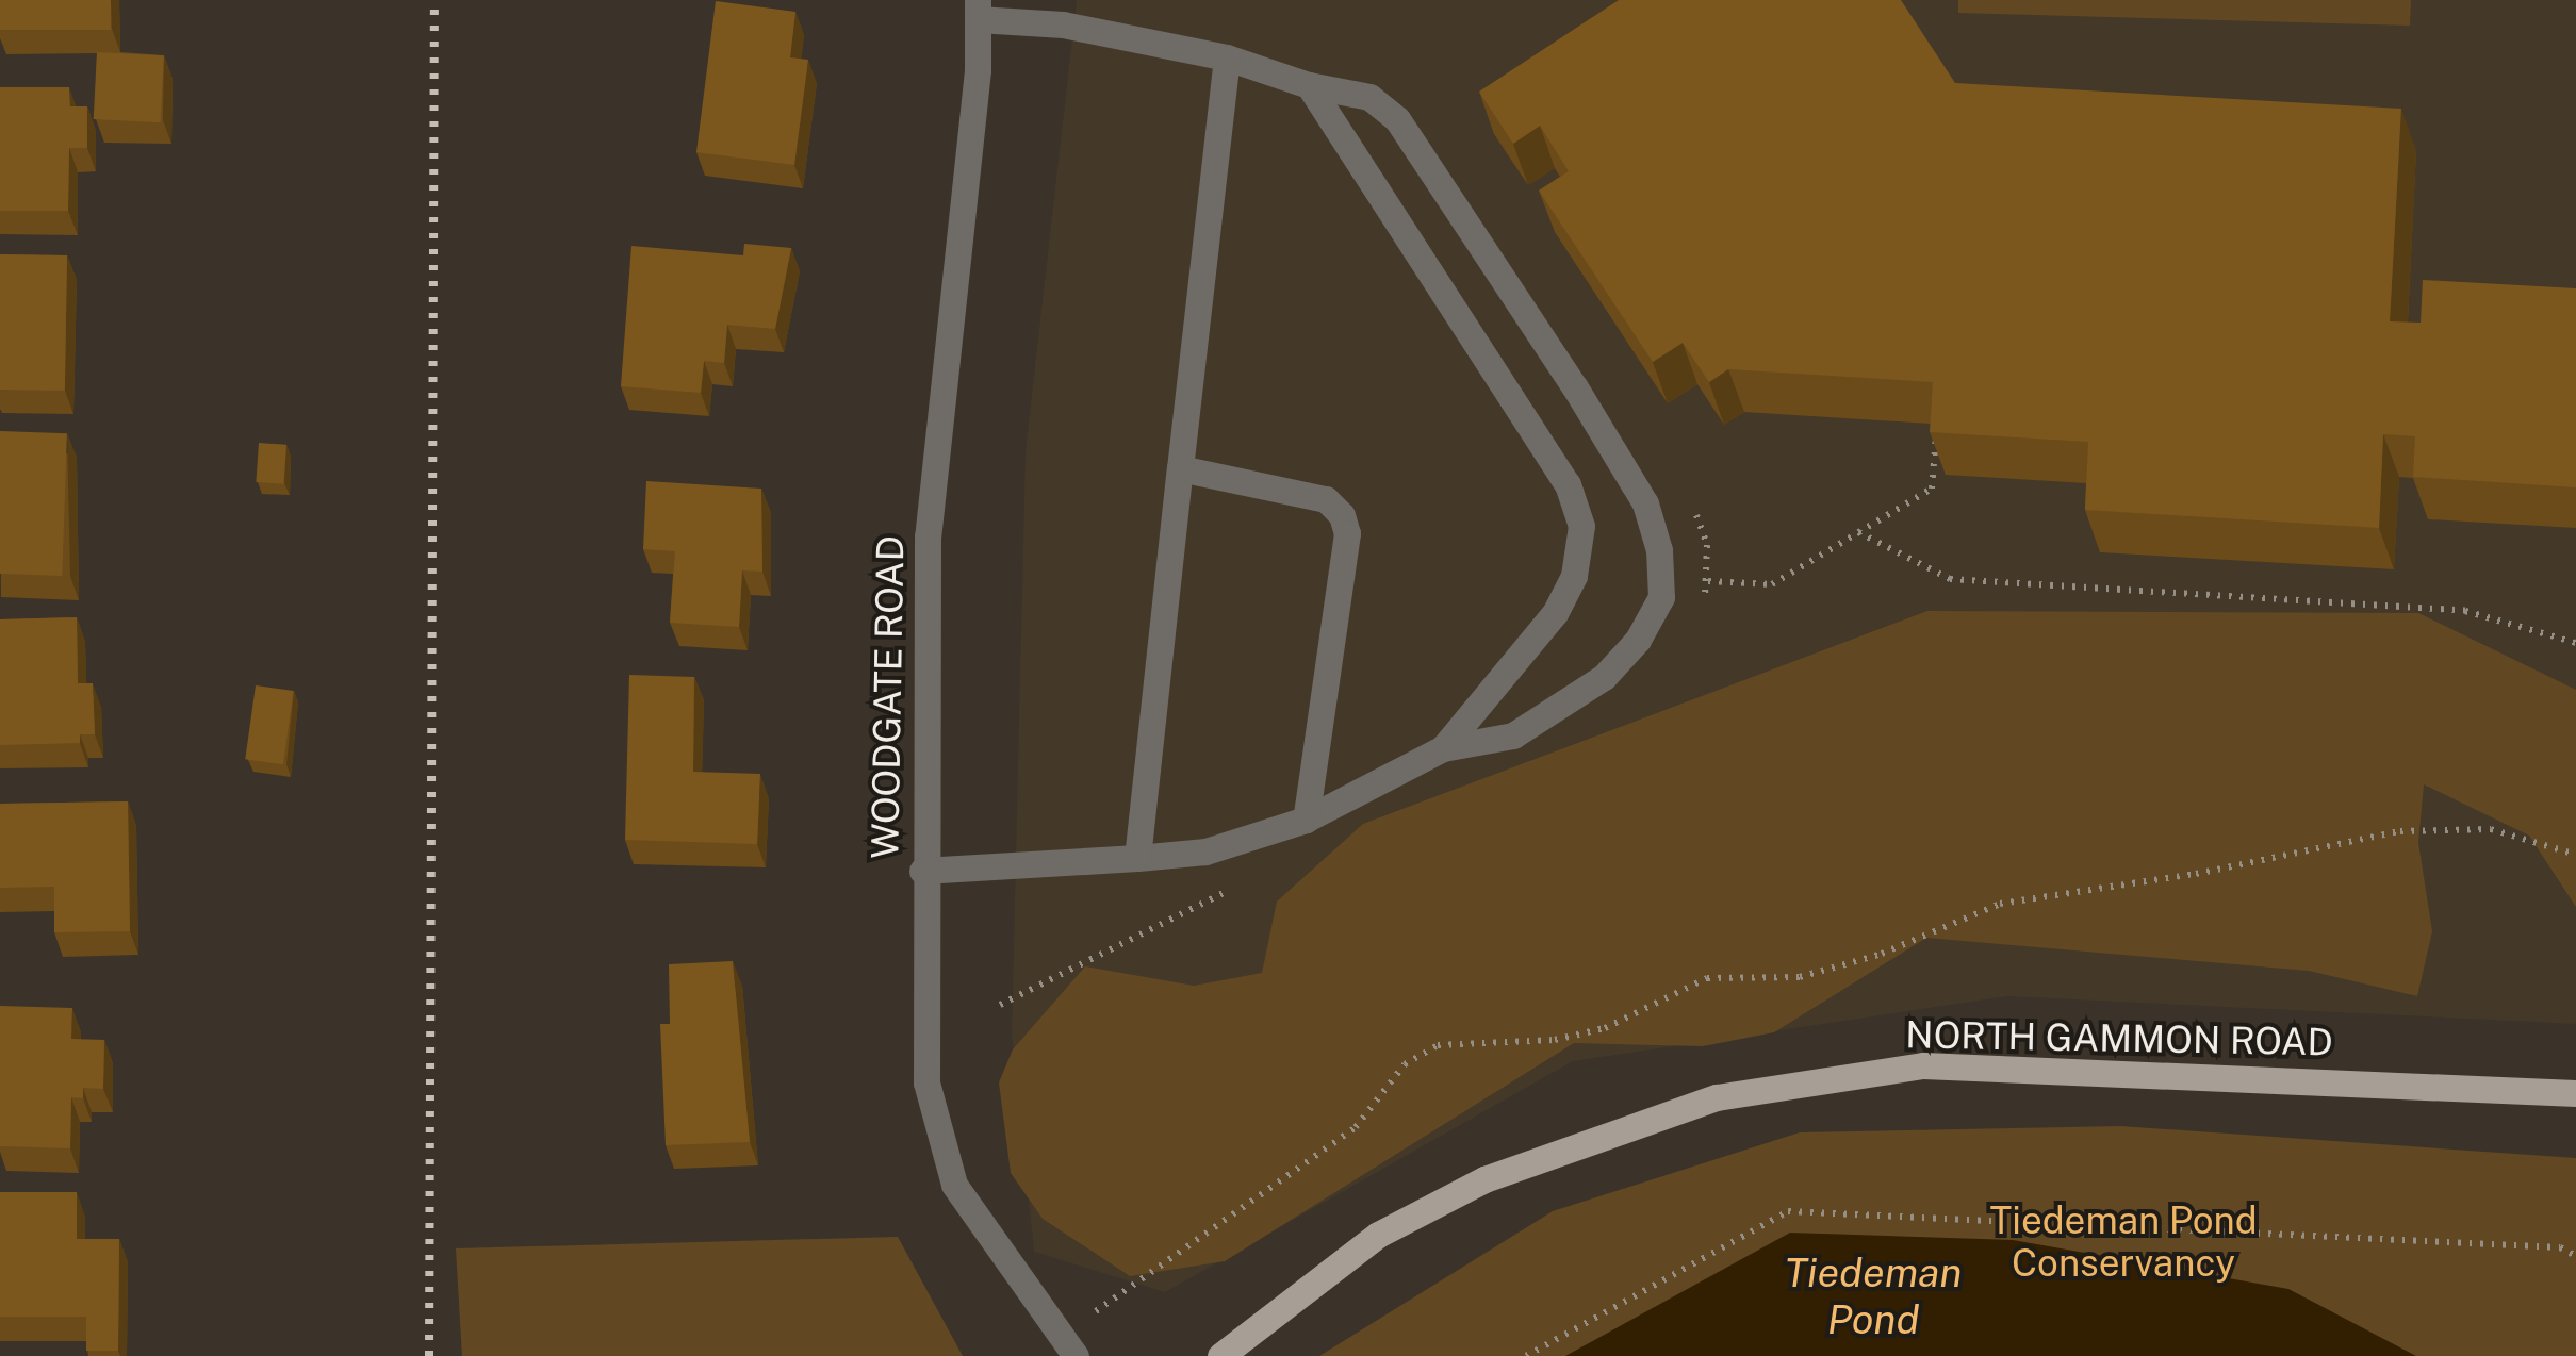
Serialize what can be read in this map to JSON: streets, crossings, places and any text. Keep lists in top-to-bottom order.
{
  "streets": {
    "main road": ["NORTH GAMMON ROAD"],
    "street": ["WOODGATE ROAD"]
  },
  "water": ["Tiedeman Pond"],
  "parks": ["Tiedeman Pond Conservancy"]
}
